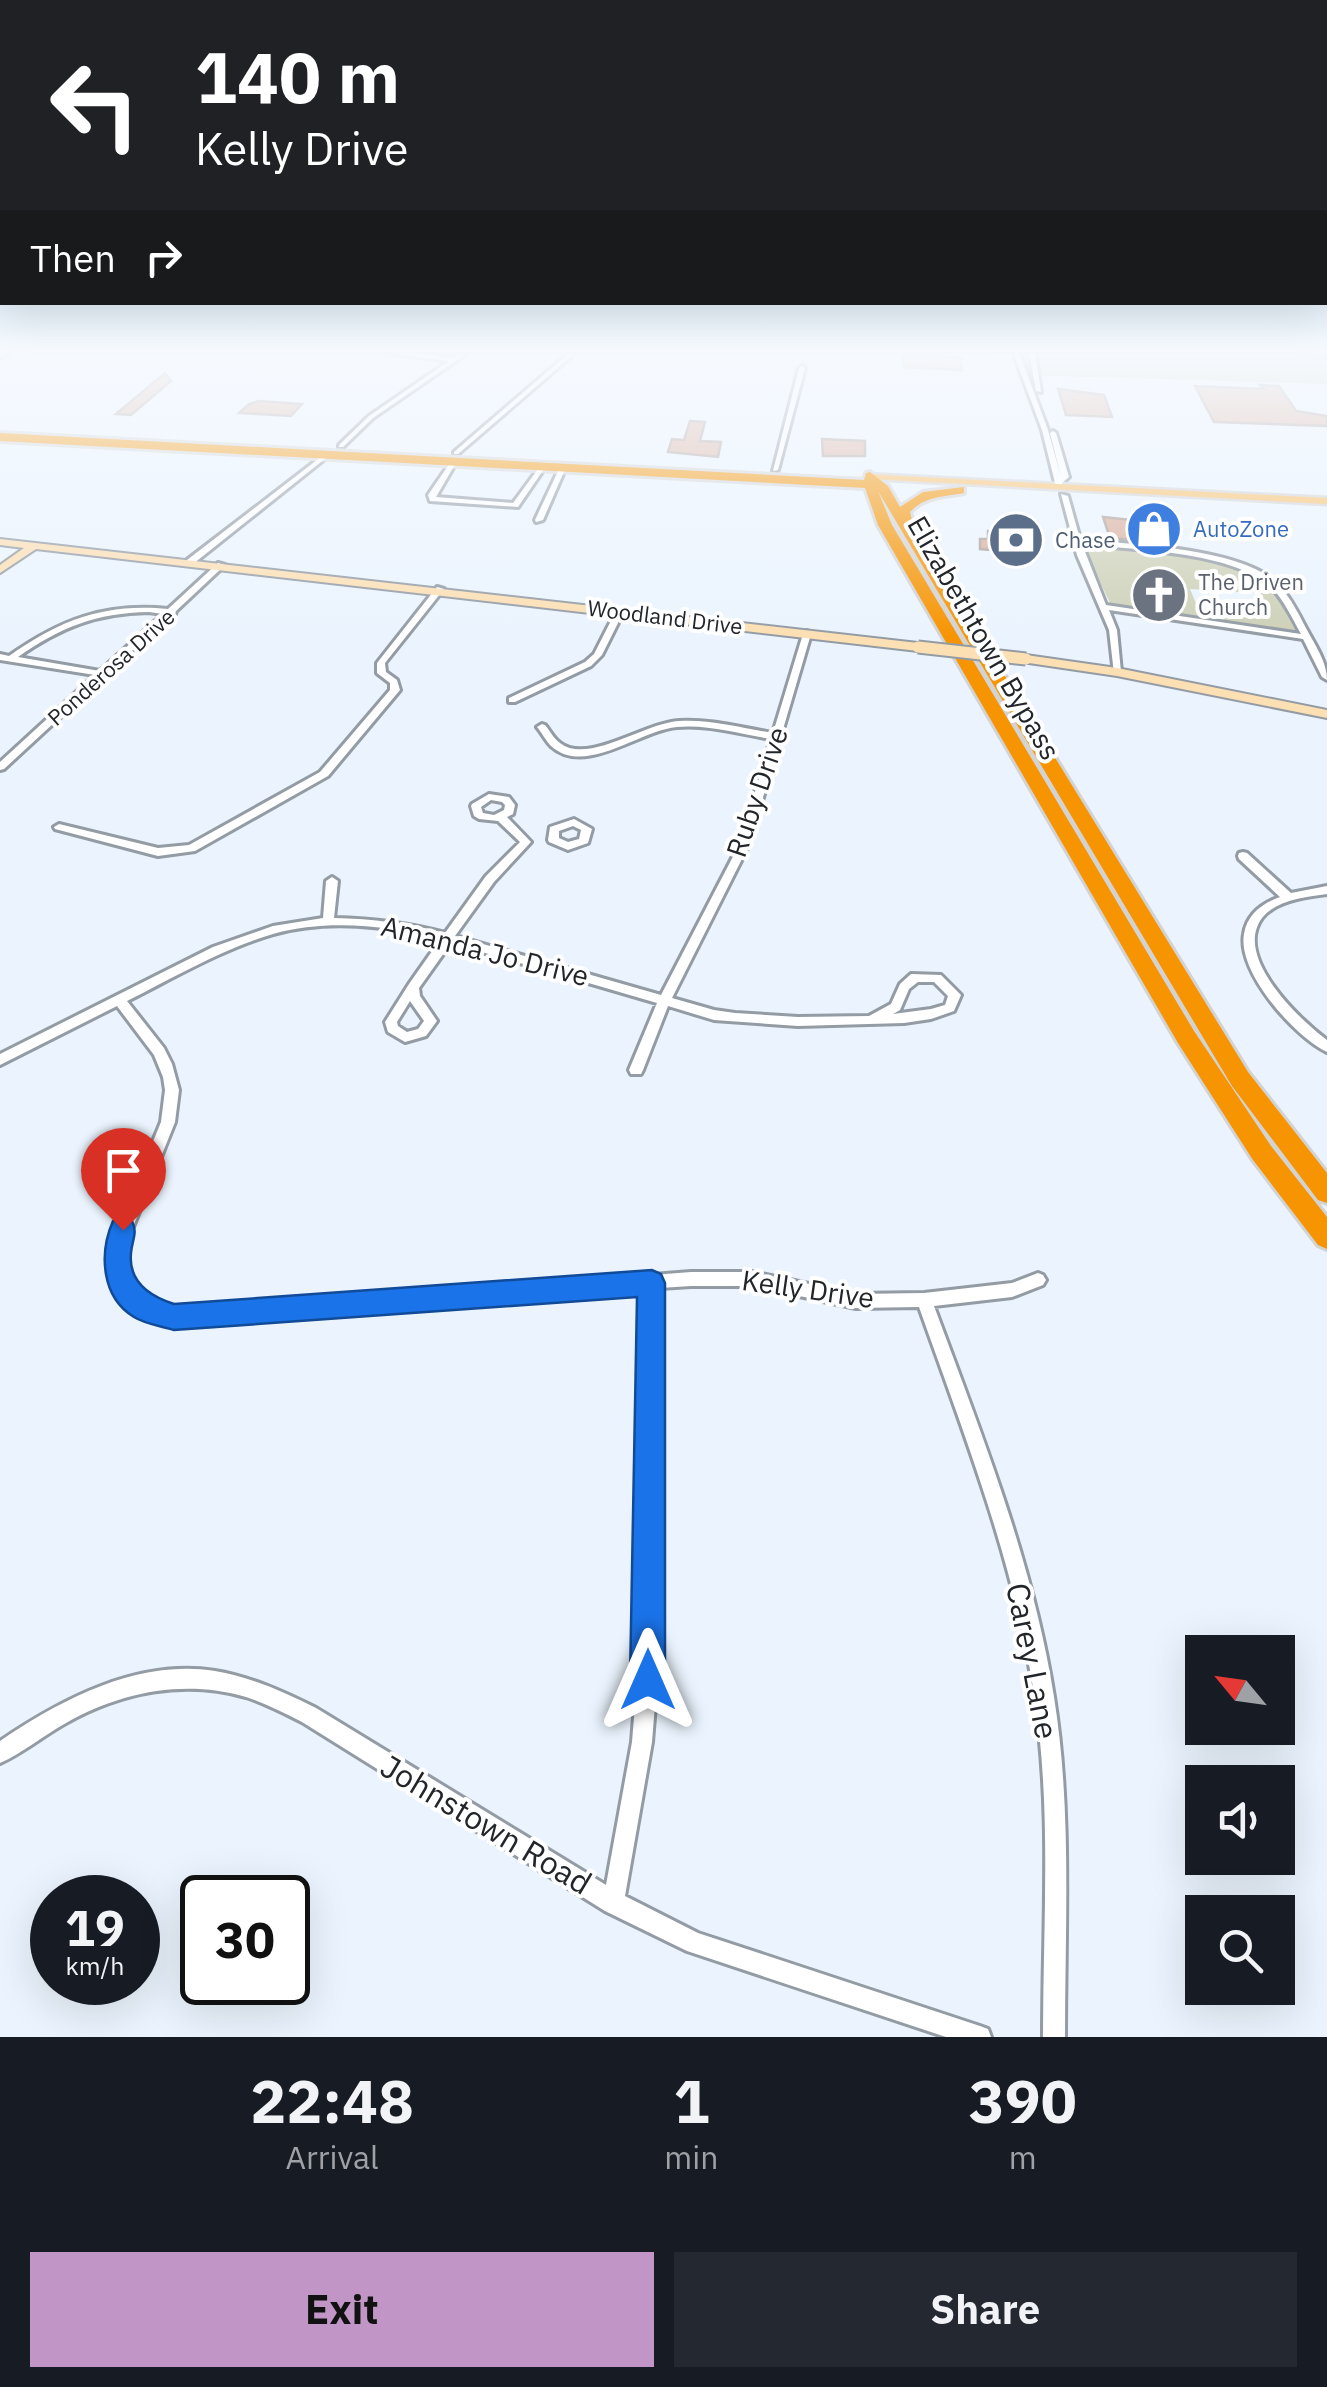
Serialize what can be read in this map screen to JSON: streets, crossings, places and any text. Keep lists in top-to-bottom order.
{
  "streets": {
    "highway": ["Elizabethtown Bypass"],
    "street": [
      "Woodland Drive",
      "Ponderosa Drive",
      "Ruby Drive",
      "Amanda Jo Drive",
      "Kelly Drive",
      "Carey Lane",
      "Johnstown Road"
    ]
  },
  "crossings": [
    ["Woodland Drive", "Ponderosa Drive"],
    ["Woodland Drive", "Ruby Drive"],
    ["Ruby Drive", "Amanda Jo Drive"],
    ["Amanda Jo Drive", "Kelly Drive"],
    ["Kelly Drive", "Carey Lane"]
  ],
  "places": {
    "shop": ["AutoZone"],
    "bank": ["Chase"],
    "church": ["The Driven Church"]
  },
  "north": "top left",
  "page": {
    "turn": ["140 m", "Kelly Drive"],
    "then": "Then",
    "speed": "19 km/h",
    "limit": "30",
    "eta": [
      "22:48",
      "Arrival",
      "1",
      "min",
      "390",
      "m"
    ],
    "buttons": ["Exit", "Share"]
  }
}
